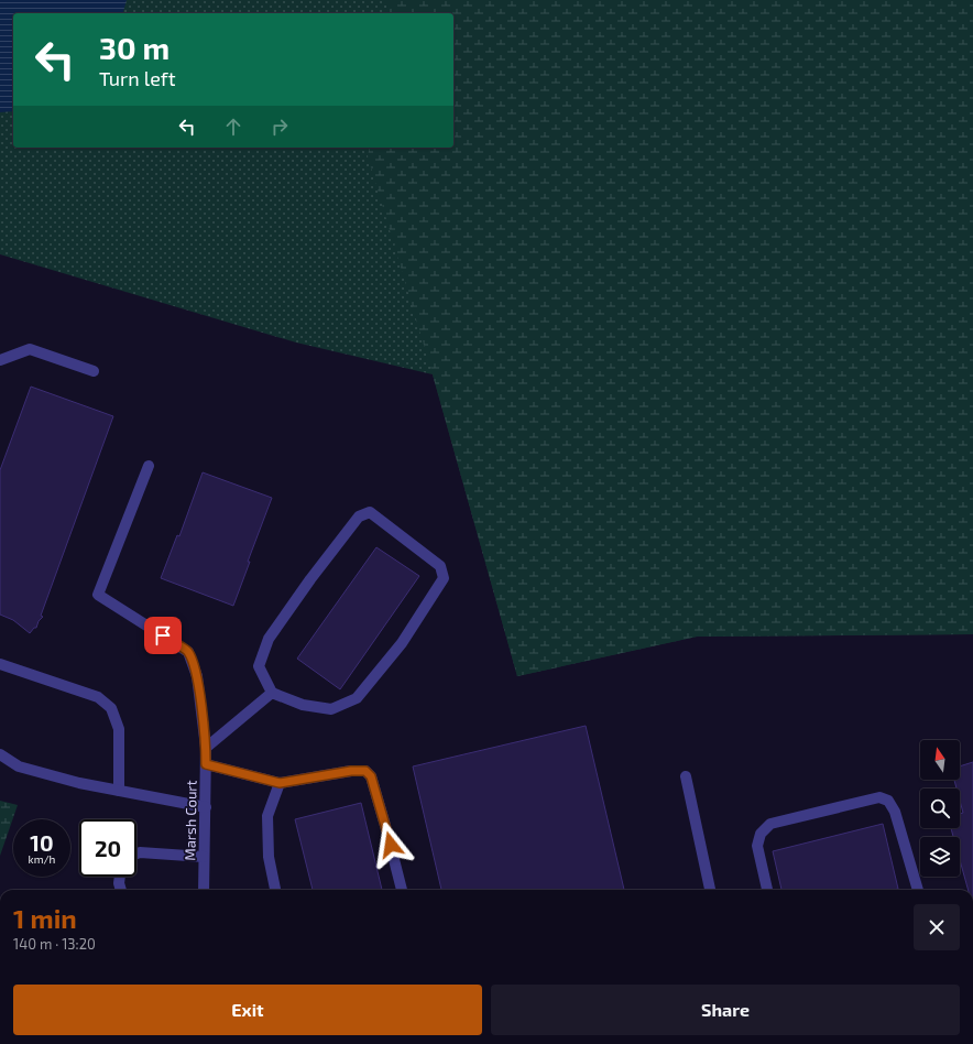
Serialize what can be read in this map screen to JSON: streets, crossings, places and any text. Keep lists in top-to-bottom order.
{
  "streets": {
    "street": ["Marsh Court"]
  },
  "north": "top",
  "page": {
    "turn": ["30 m", "Turn left"],
    "speed": "10 km/h",
    "limit": "20",
    "heading": ["1 min", "140 m · 13:20"],
    "buttons": ["Exit", "Share"]
  }
}
